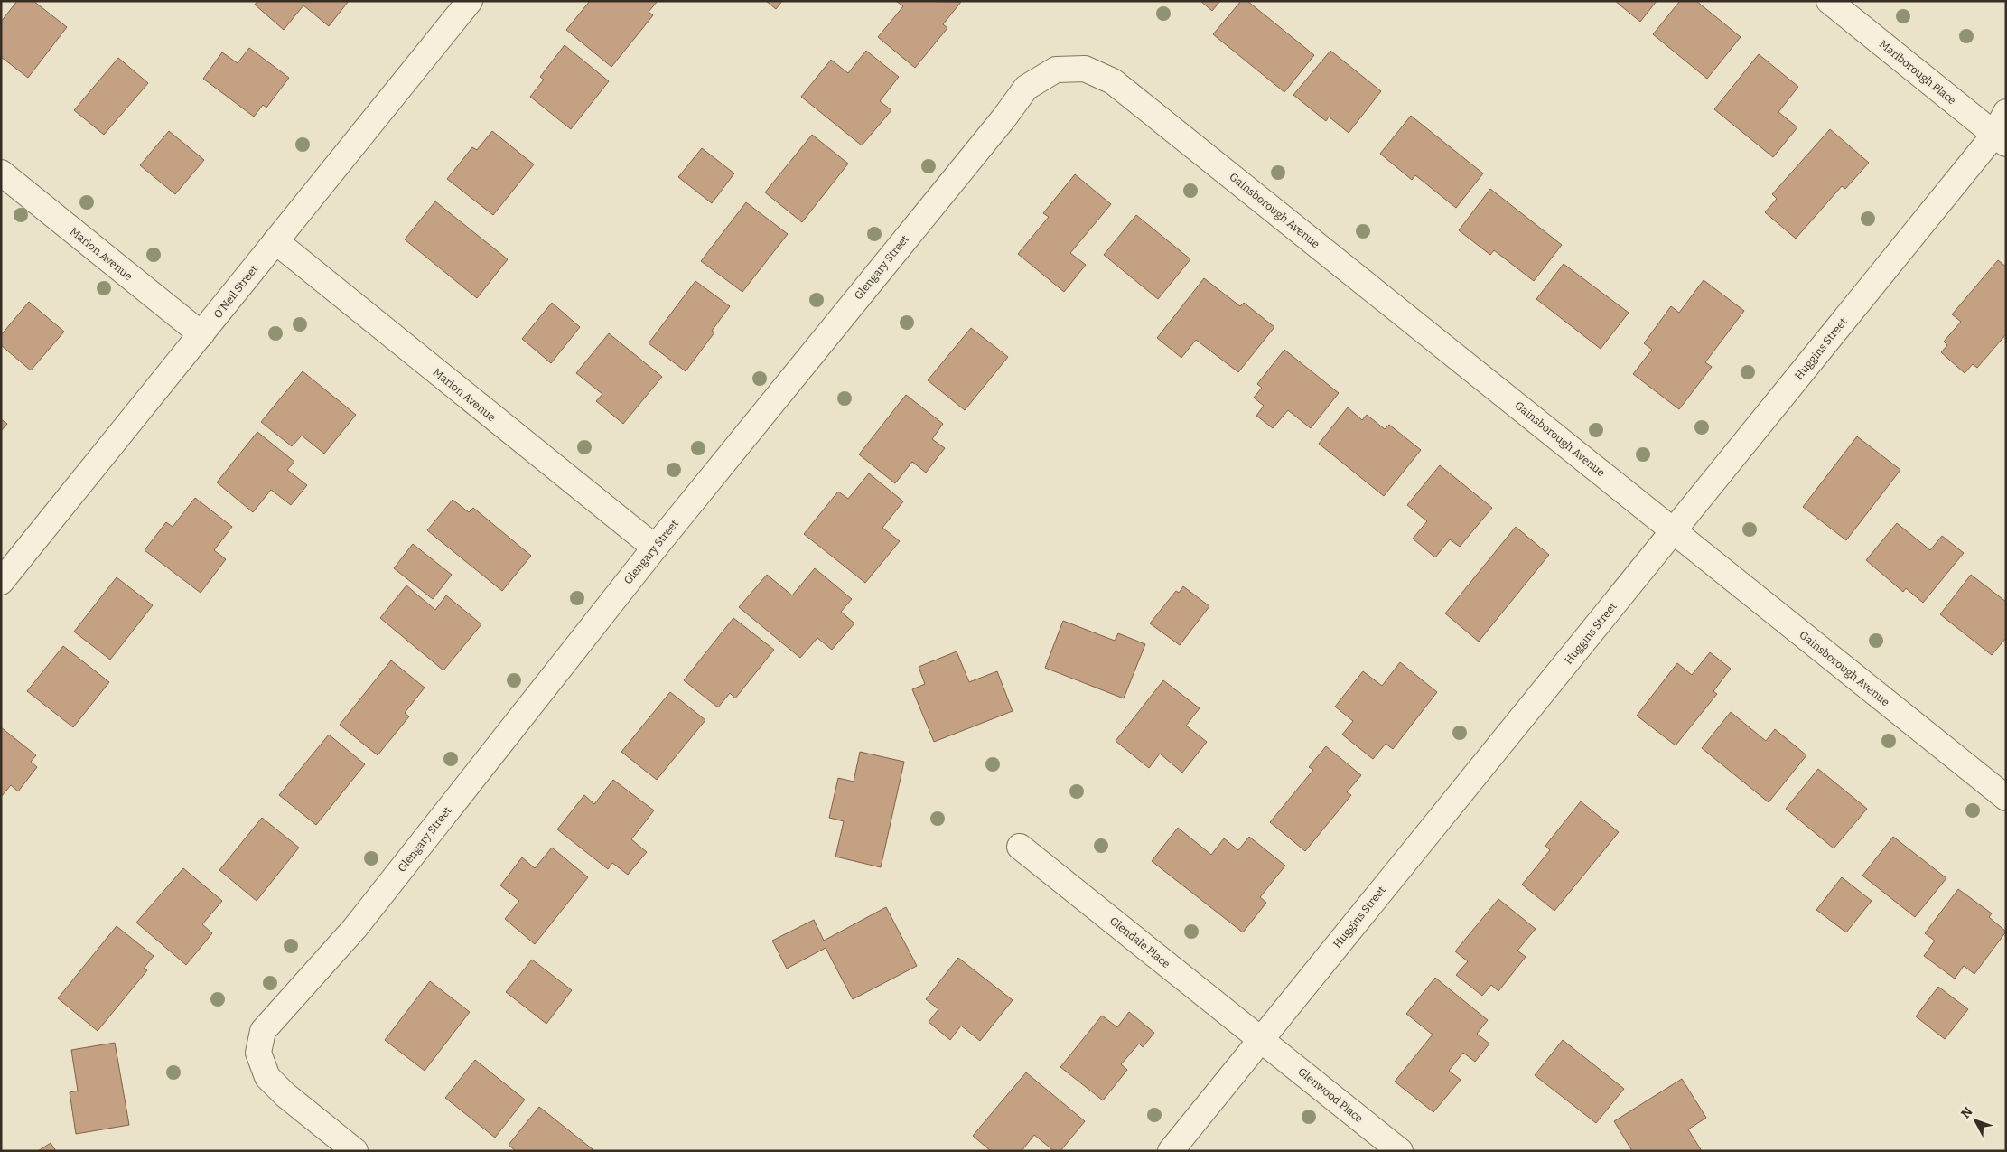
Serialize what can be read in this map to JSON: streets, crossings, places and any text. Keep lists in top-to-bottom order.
{
  "streets": {
    "street": [
      "Marlborough Place",
      "Gainsborough Avenue",
      "Marion Avenue",
      "Glengary Street",
      "O'Neil Street",
      "Huggins Street",
      "Glendale Place",
      "Glenwood Place"
    ]
  },
  "crossings": [
    ["Marlborough Place", "Huggins Street"],
    ["Gainsborough Avenue", "Glengary Street"],
    ["Gainsborough Avenue", "Huggins Street"],
    ["Marion Avenue", "Glengary Street"],
    ["Marion Avenue", "O'Neil Street"],
    ["Huggins Street", "Glendale Place"],
    ["Huggins Street", "Glenwood Place"],
    ["Glendale Place", "Glenwood Place"]
  ],
  "north": "top left"
}
